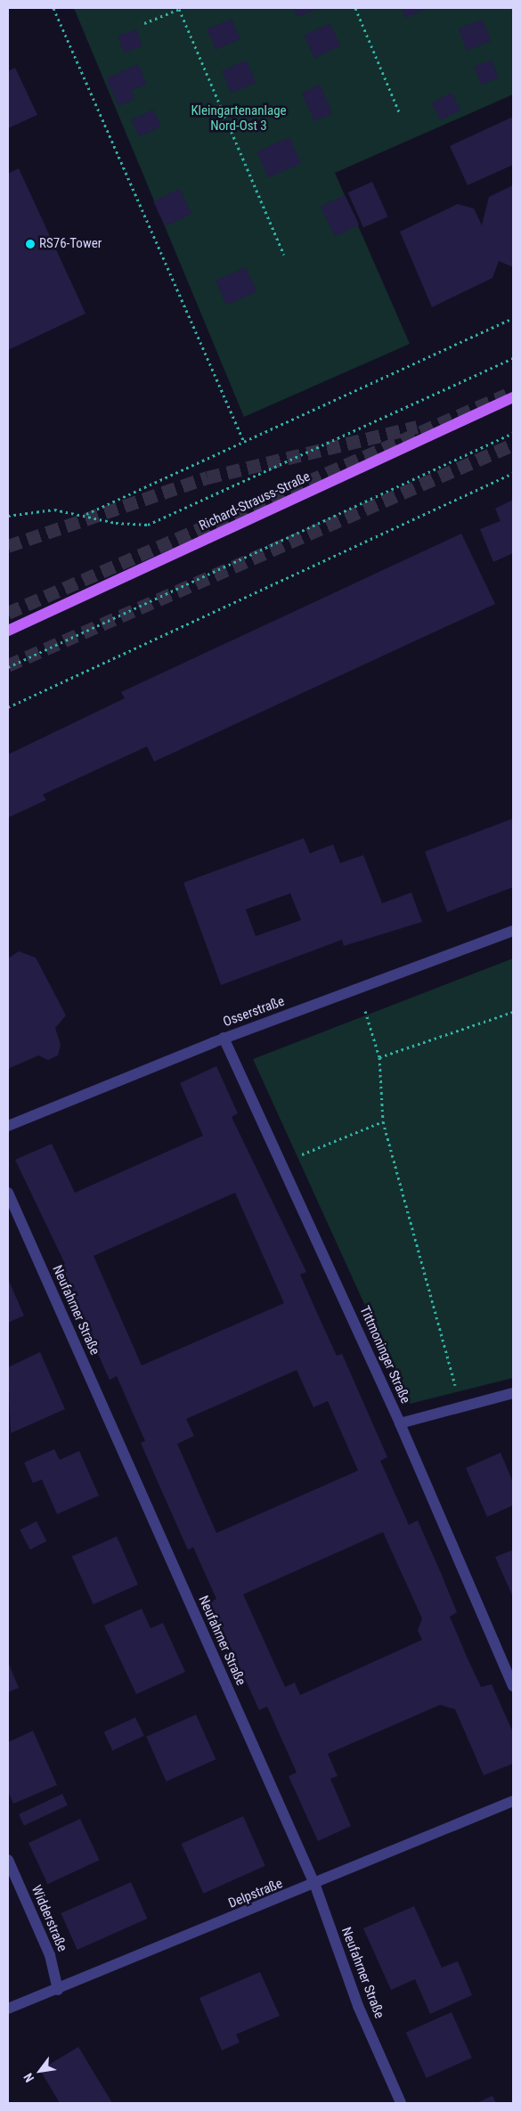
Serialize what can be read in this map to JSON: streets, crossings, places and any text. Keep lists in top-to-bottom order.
{
  "streets": {
    "main road": ["Richard-Strauss-Straße"],
    "street": [
      "Osserstraße",
      "Neufahrner Straße",
      "Tittmoninger Straße",
      "Delpstraße",
      "Widderstraße"
    ]
  },
  "crossings": [
    ["Osserstraße", "Tittmoninger Straße"],
    ["Neufahrner Straße", "Delpstraße"],
    ["Delpstraße", "Widderstraße"]
  ],
  "parks": ["Kleingartenanlage Nord-Ost 3"],
  "places": ["RS76-Tower"],
  "north": "bottom left"
}
